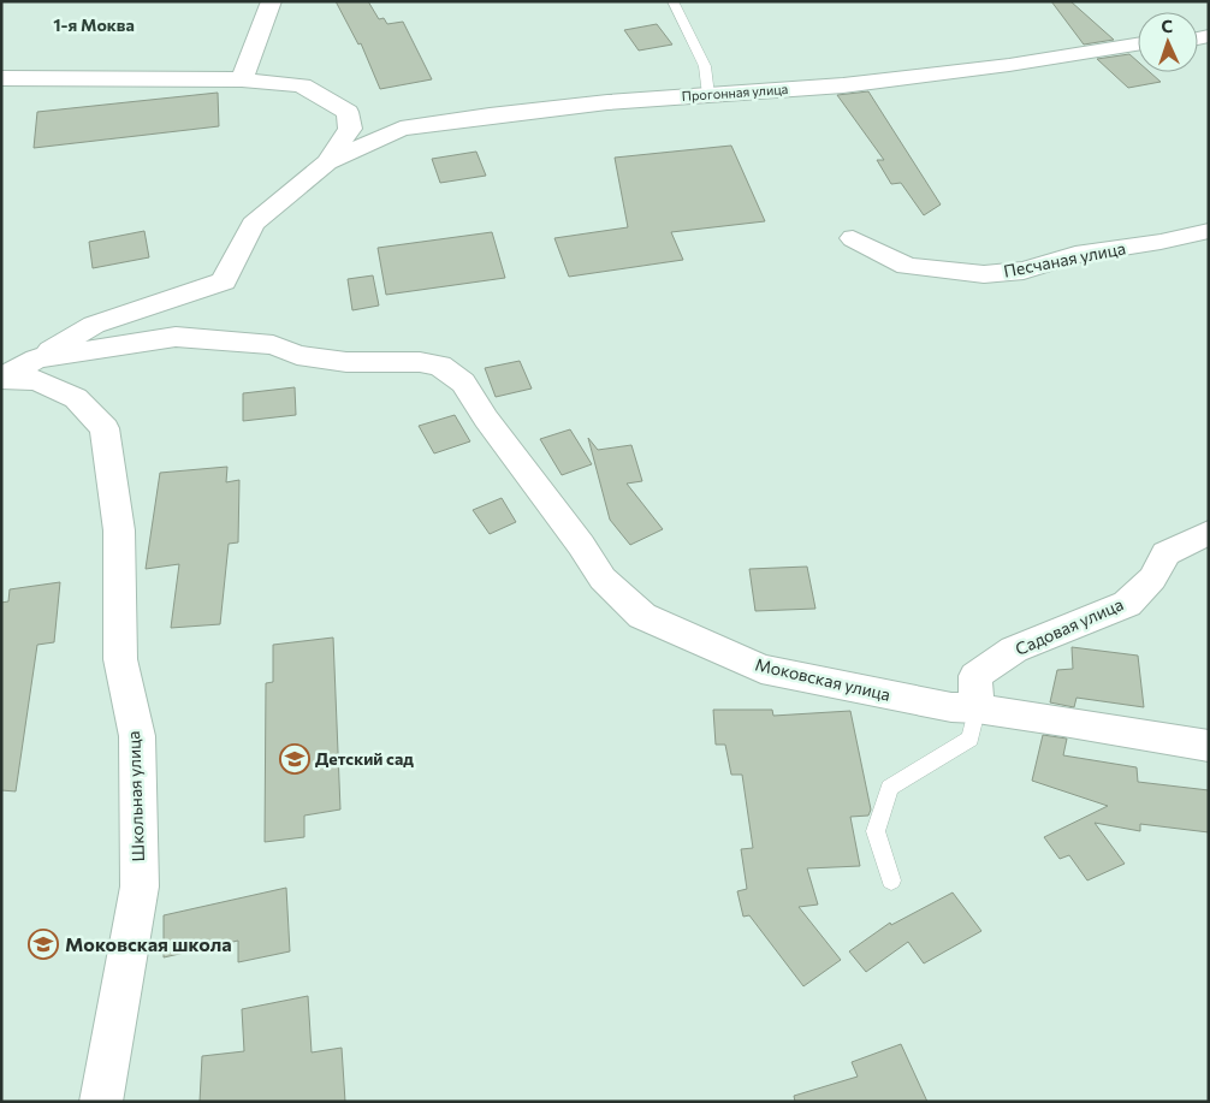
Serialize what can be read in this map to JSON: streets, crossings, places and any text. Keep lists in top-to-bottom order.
{
  "streets": {
    "street": [
      "Прогонная улица",
      "Песчаная улица",
      "Садовая улица",
      "Моковская улица",
      "Школьная улица"
    ]
  },
  "crossings": [
    ["Садовая улица", "Моковская улица"]
  ],
  "districts": ["1-я Моква"],
  "places": {
    "school or university": ["Детский сад", "Моковская школа"]
  },
  "north": "top"
}
